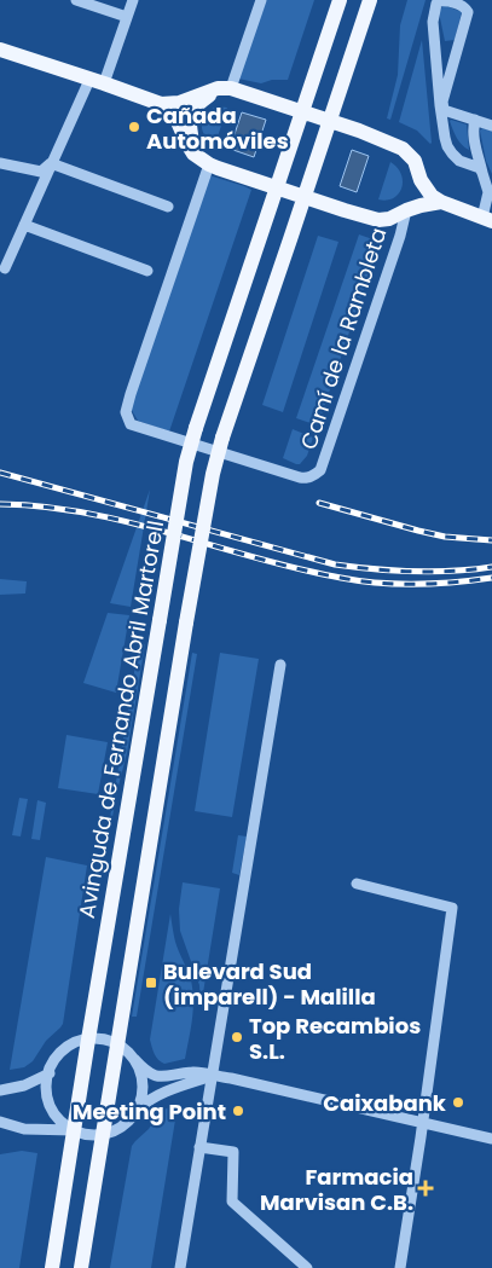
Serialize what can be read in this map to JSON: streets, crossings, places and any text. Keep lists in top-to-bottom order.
{
  "streets": {
    "main road": ["Avinguda de Fernando Abril Martorell"],
    "street": ["Camí de la Rambleta"]
  },
  "places": {
    "other": [
      "Cañada Automóviles",
      "Top Recambios S.L.",
      "Caixabank",
      "Meeting Point"
    ],
    "transit": ["Bulevard Sud (imparell) - Malilla"],
    "health": ["Farmacia Marvisan C.B."]
  }
}
